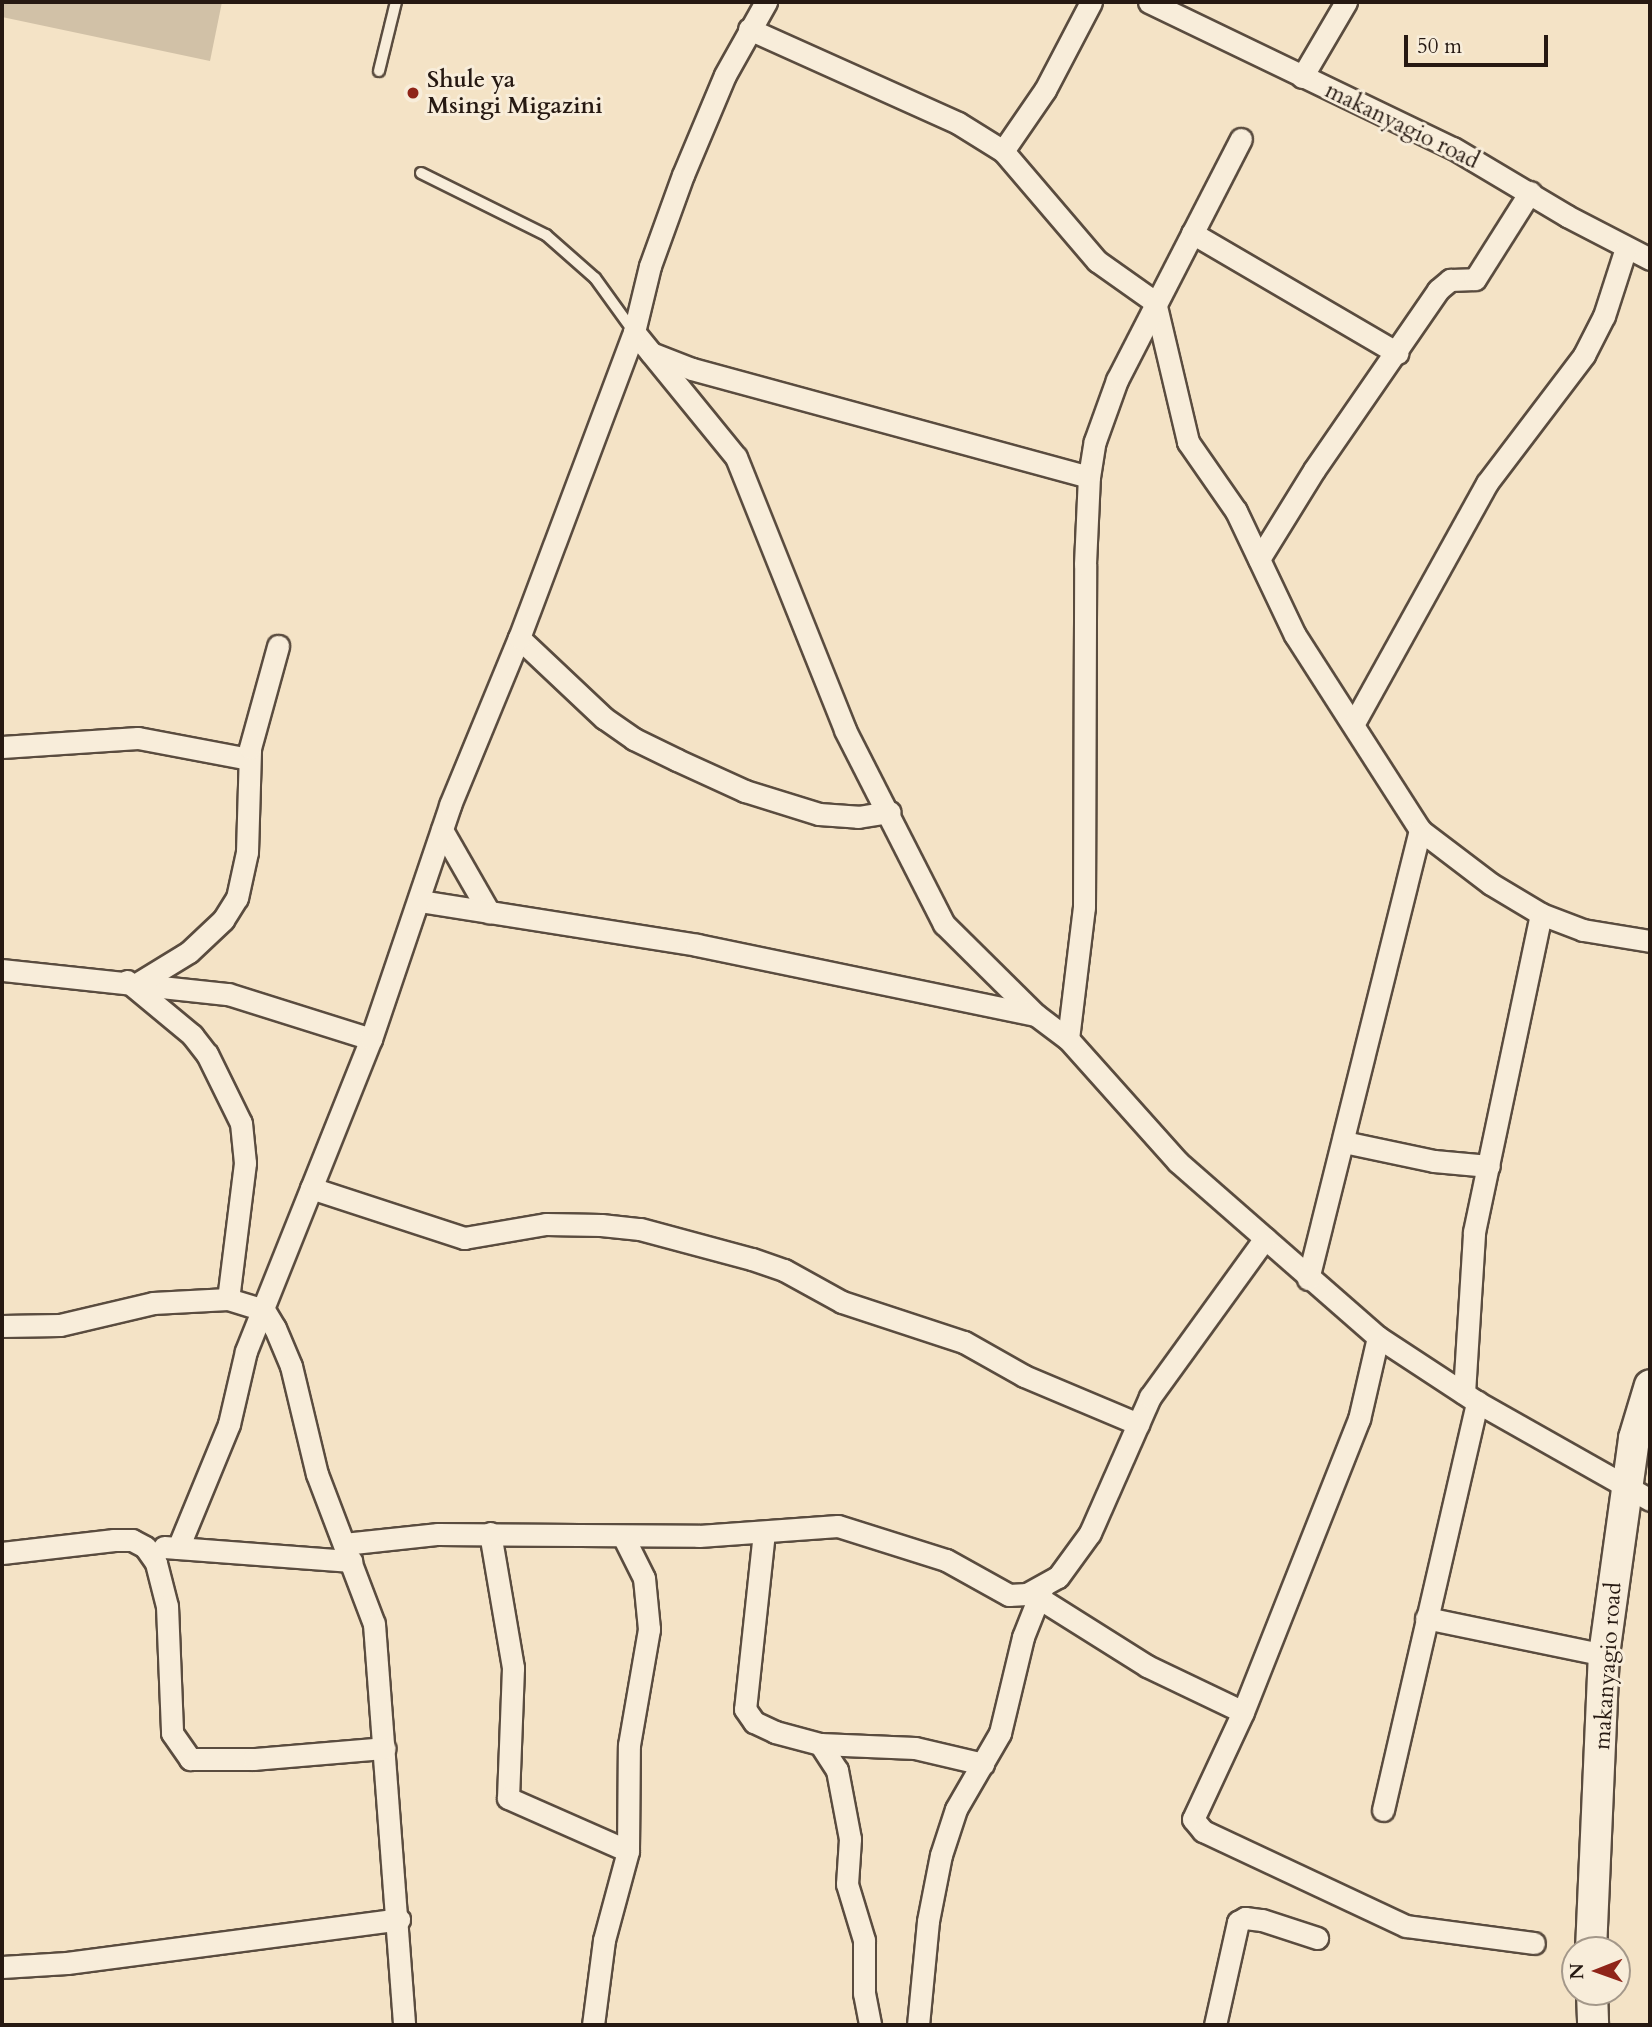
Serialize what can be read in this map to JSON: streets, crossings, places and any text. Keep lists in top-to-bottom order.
{
  "streets": {
    "street": ["makanyagio road"]
  },
  "places": ["Shule ya Msingi Migazini"],
  "scale_bar": "50 m",
  "north": "left"
}
